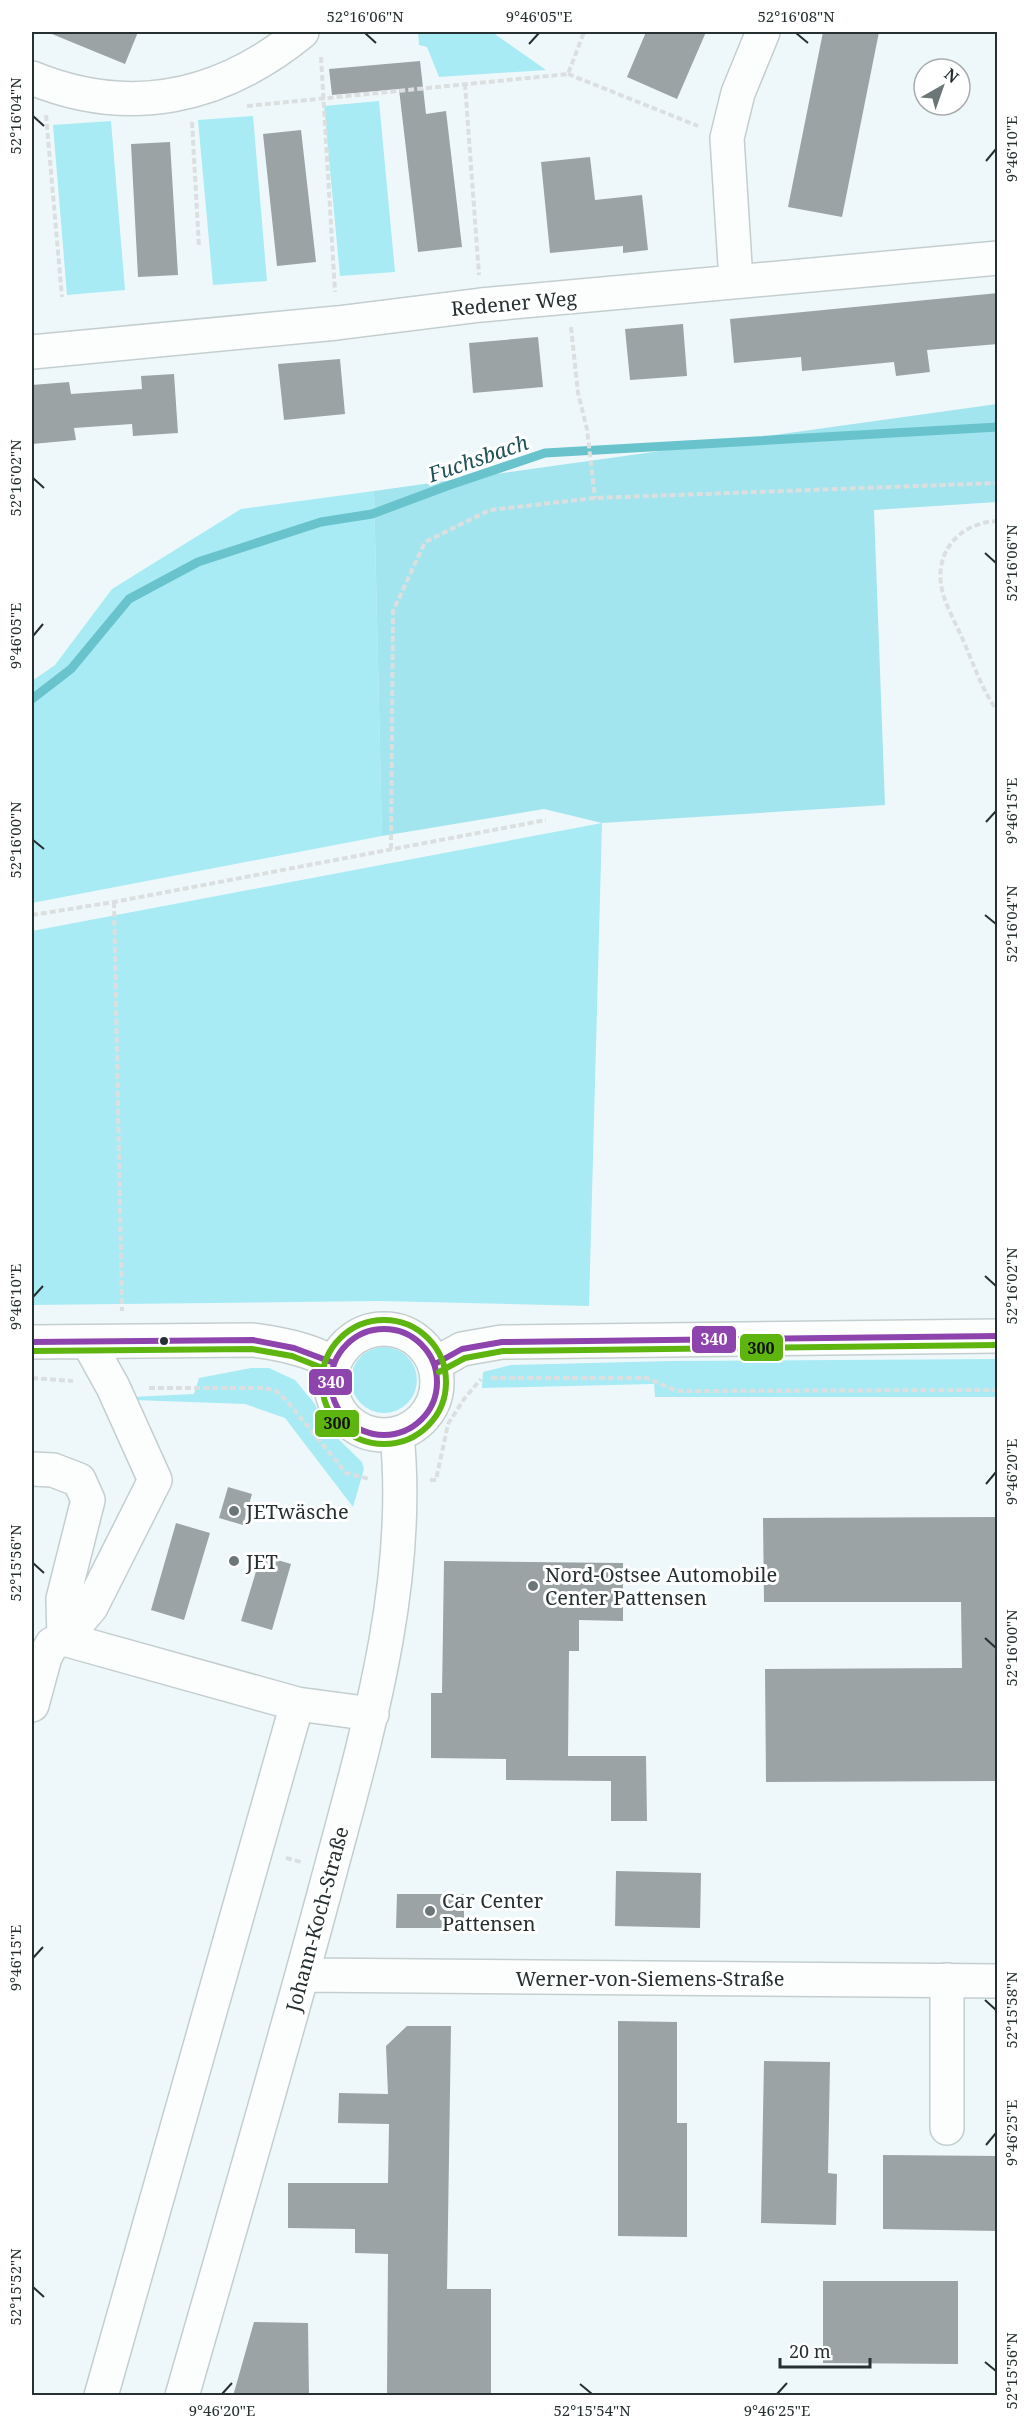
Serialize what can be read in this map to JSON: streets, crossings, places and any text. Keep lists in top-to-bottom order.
{
  "streets": {
    "street": ["Redener Weg", "Johann-Koch-Straße", "Werner-von-Siemens-Straße"]
  },
  "crossings": [
    ["Johann-Koch-Straße", "Werner-von-Siemens-Straße"]
  ],
  "water": ["Fuchsbach"],
  "places": [
    "JETwäsche",
    "JET",
    "Nord-Ostsee Automobile Center Pattensen",
    "Car Center Pattensen"
  ],
  "lines": ["transit line 300", "transit line 340"],
  "scale_bar": "20 m",
  "north": "top right",
  "coordinates": [
    "52°16'06\"N",
    "9°46'05\"E",
    "52°16'08\"N",
    "52°16'04\"N",
    "9°46'10\"E",
    "52°16'02\"N",
    "9°46'15\"E",
    "52°16'00\"N",
    "9°46'20\"E",
    "52°15'56\"N",
    "52°15'58\"N",
    "9°46'25\"E",
    "52°15'52\"N",
    "52°15'54\"N"
  ]
}
